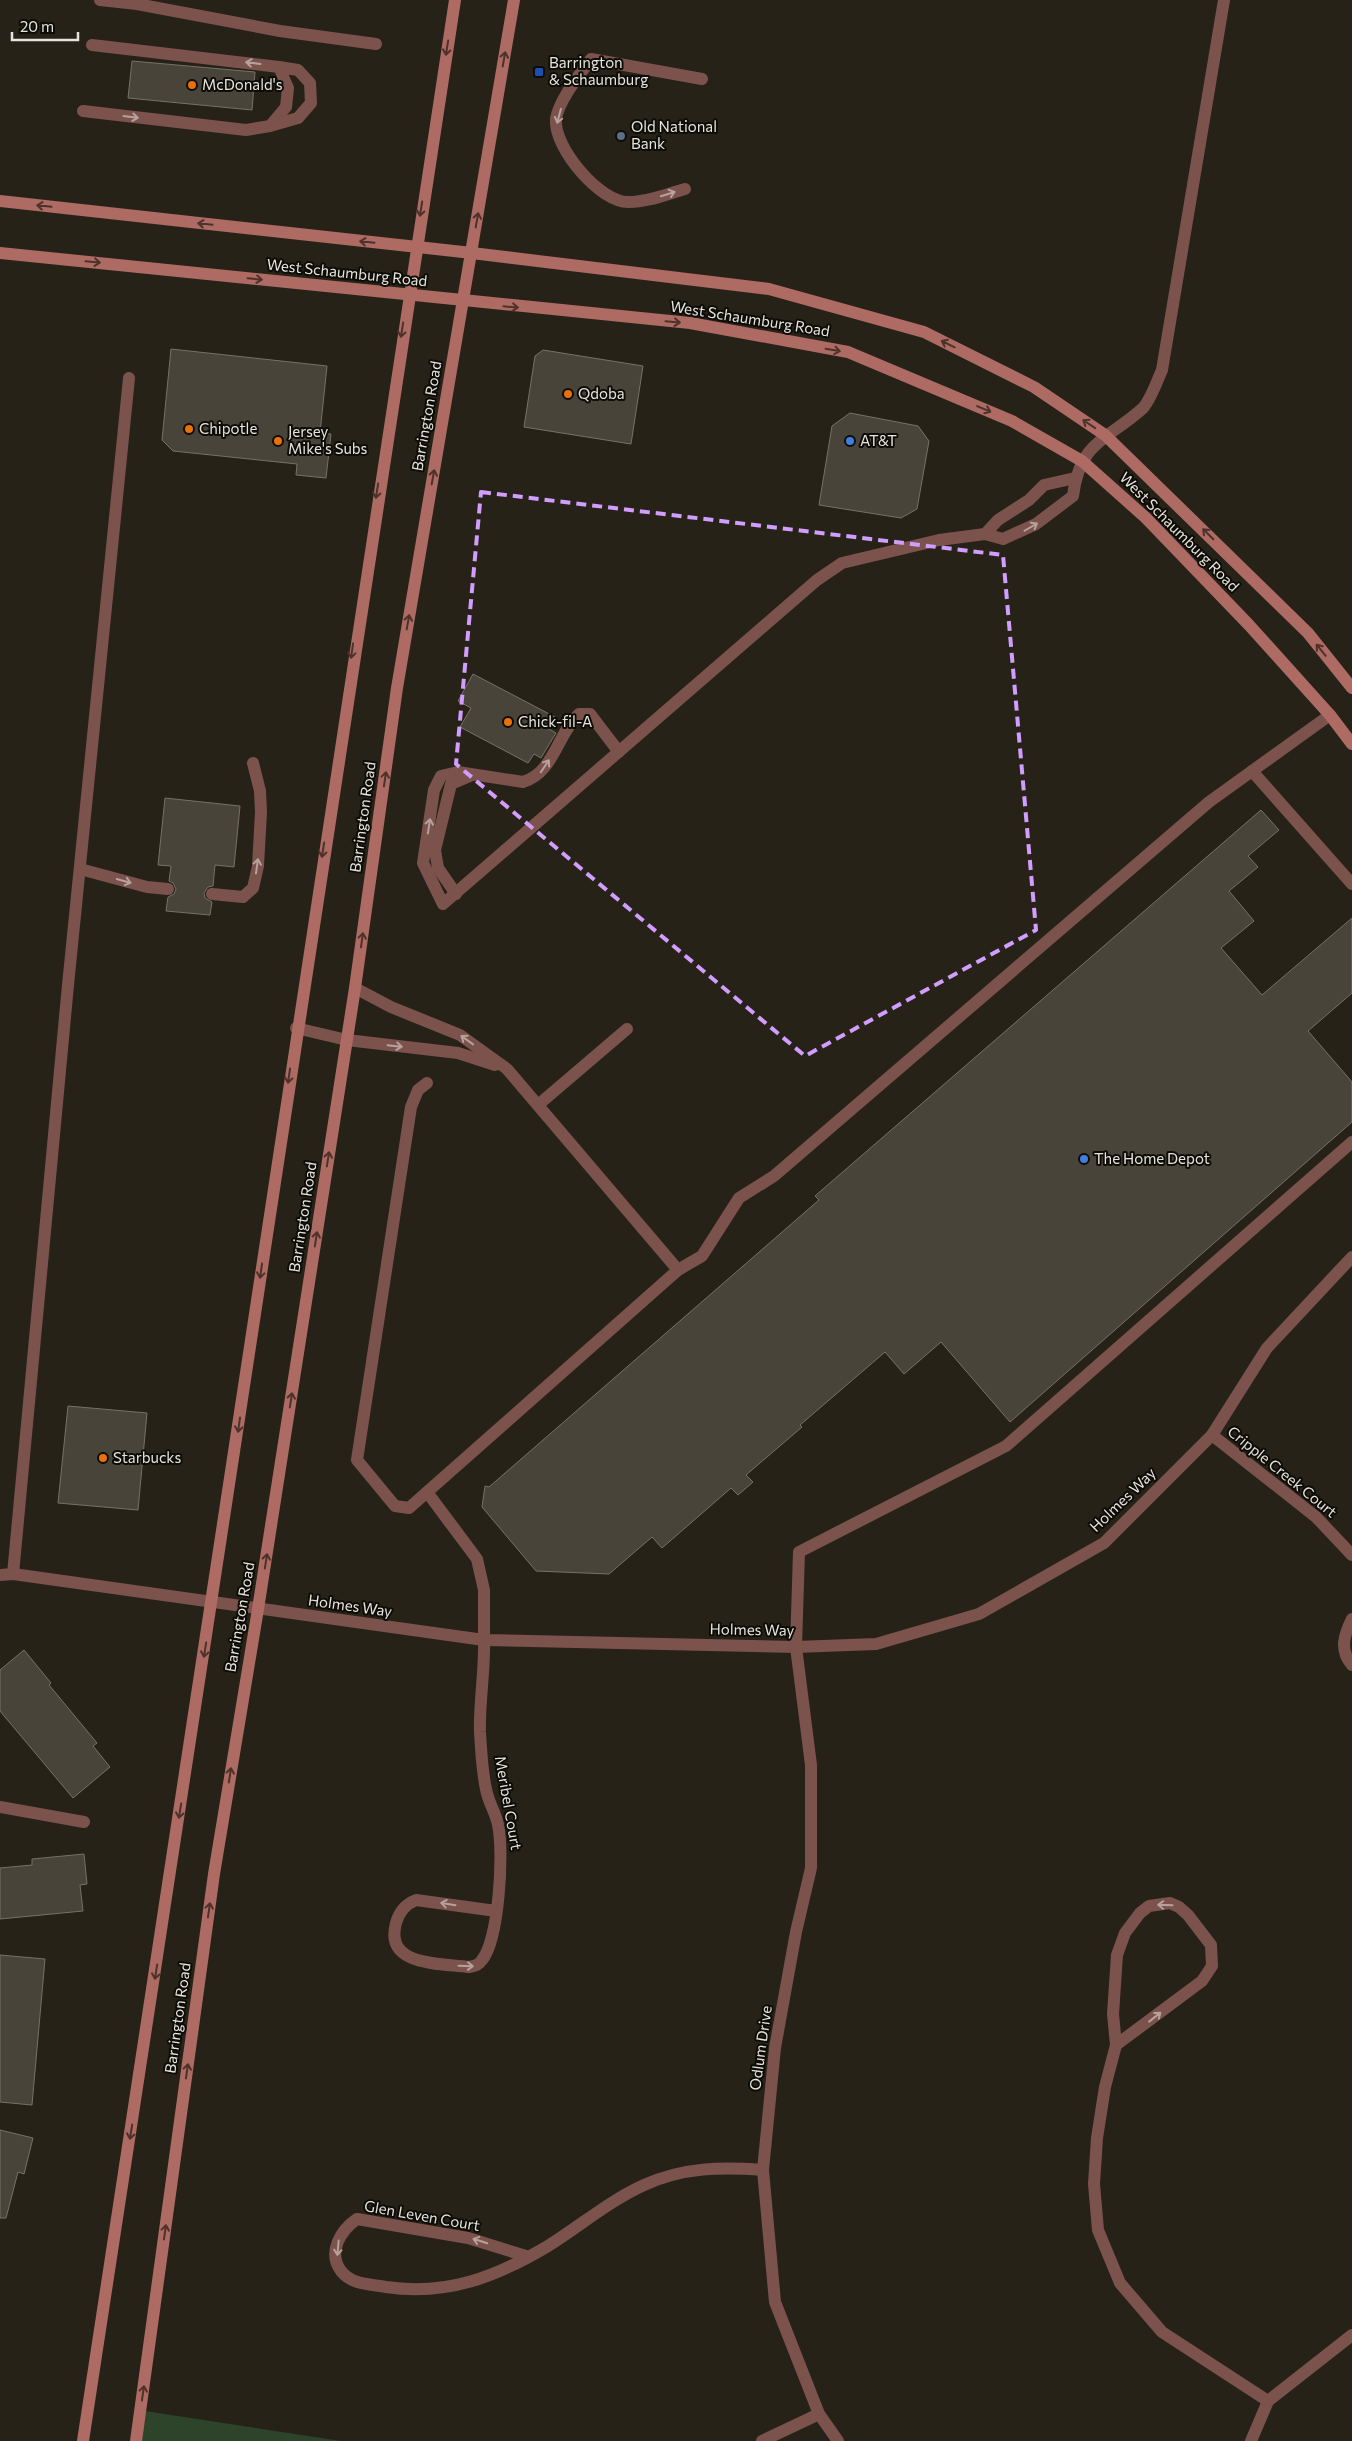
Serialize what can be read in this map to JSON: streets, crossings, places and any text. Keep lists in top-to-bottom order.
{
  "streets": {
    "main road": ["West Schaumburg Road", "Barrington Road"],
    "street": [
      "Cripple Creek Court",
      "Holmes Way",
      "Meribel Court",
      "Odlum Drive",
      "Glen Leven Court"
    ]
  },
  "crossings": [
    ["West Schaumburg Road", "Barrington Road"],
    ["Barrington Road", "Holmes Way"],
    ["Cripple Creek Court", "Holmes Way"],
    ["Holmes Way", "Meribel Court"],
    ["Holmes Way", "Odlum Drive"],
    ["Odlum Drive", "Glen Leven Court"]
  ],
  "places": {
    "transit": ["Barrington & Schaumburg"],
    "other": [
      "McDonald's",
      "Old National Bank",
      "Qdoba",
      "Chipotle",
      "Jersey Mike's Subs",
      "AT&T",
      "Chick-fil-A",
      "The Home Depot",
      "Starbucks"
    ]
  },
  "scale_bar": "20 m"
}
